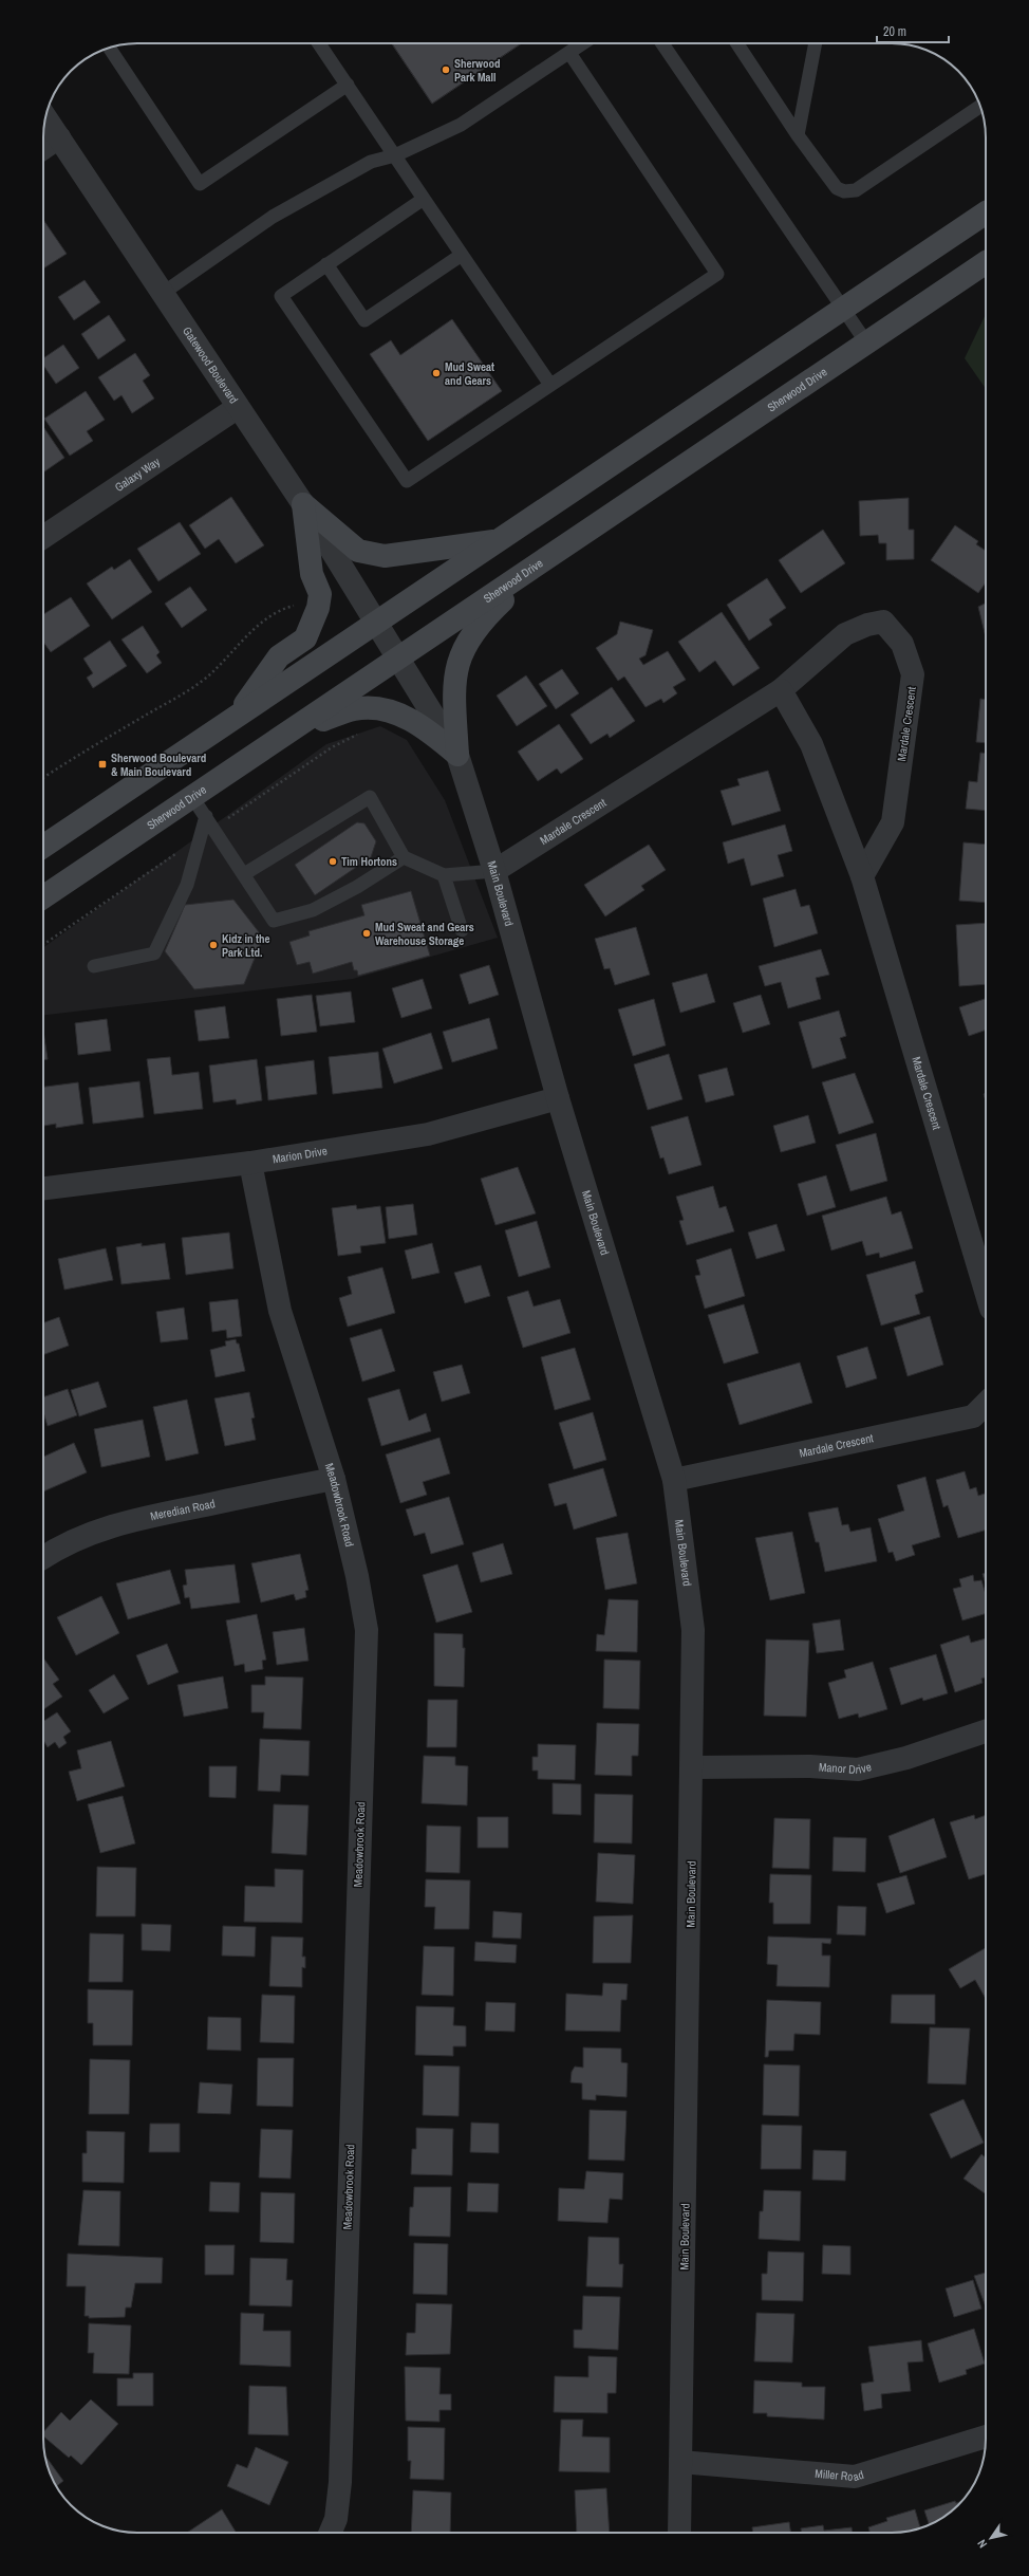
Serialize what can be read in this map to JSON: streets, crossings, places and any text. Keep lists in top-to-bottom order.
{
  "streets": {
    "main road": ["Sherwood Drive"],
    "street": [
      "Gatewood Boulevard",
      "Galaxy Way",
      "Mardale Crescent",
      "Main Boulevard",
      "Marion Drive",
      "Meadowbrook Road",
      "Meredian Road",
      "Manor Drive",
      "Miller Road"
    ]
  },
  "crossings": [
    ["Gatewood Boulevard", "Galaxy Way"],
    ["Gatewood Boulevard", "Main Boulevard"],
    ["Sherwood Drive", "Main Boulevard"],
    ["Mardale Crescent", "Main Boulevard"],
    ["Main Boulevard", "Marion Drive"],
    ["Main Boulevard", "Manor Drive"],
    ["Main Boulevard", "Miller Road"],
    ["Marion Drive", "Meadowbrook Road"],
    ["Meadowbrook Road", "Meredian Road"]
  ],
  "places": {
    "other": [
      "Sherwood Park Mall",
      "Mud Sweat and Gears",
      "Tim Hortons",
      "Mud Sweat and Gears Warehouse Storage",
      "Kidz in the Park Ltd."
    ],
    "transit": ["Sherwood Boulevard & Main Boulevard"]
  },
  "scale_bar": "20 m",
  "north": "bottom left"
}
